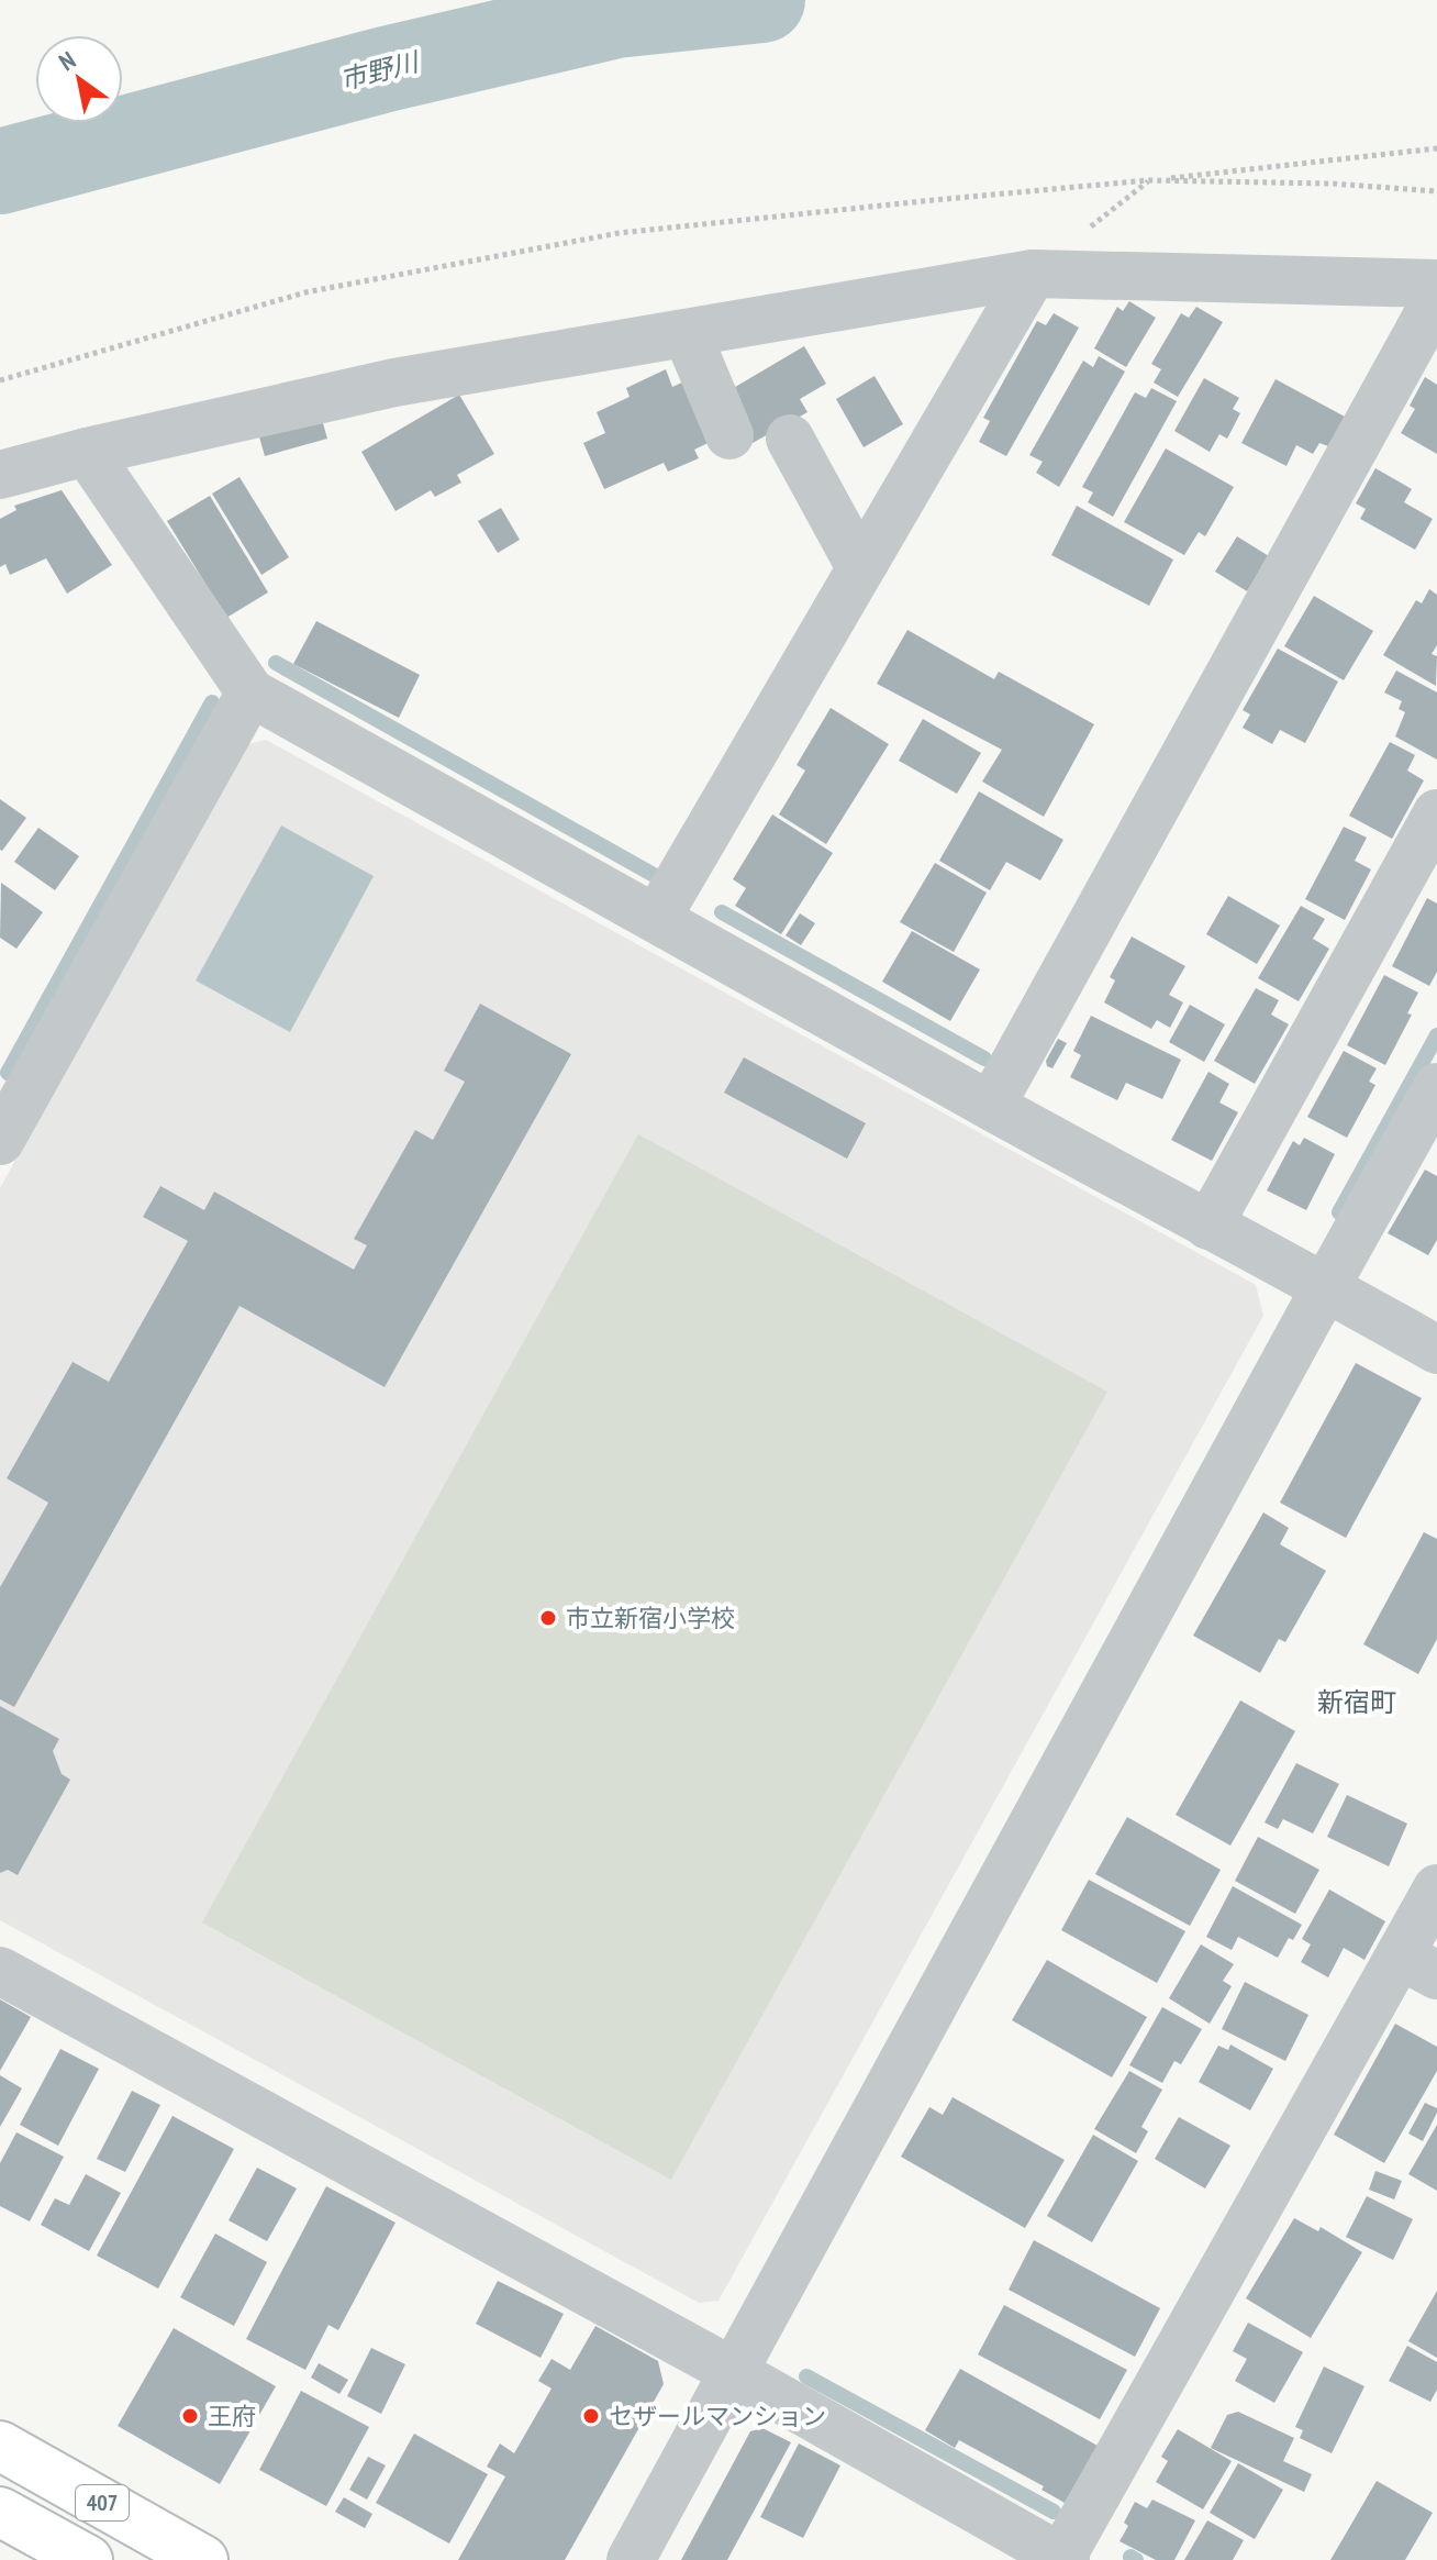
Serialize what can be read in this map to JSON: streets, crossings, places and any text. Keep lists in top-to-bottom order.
{
  "streets": {
    "highway": ["407"]
  },
  "districts": ["新宿町"],
  "water": ["市野川"],
  "places": ["市立新宿小学校", "王府", "セザールマンション"],
  "north": "top left"
}
